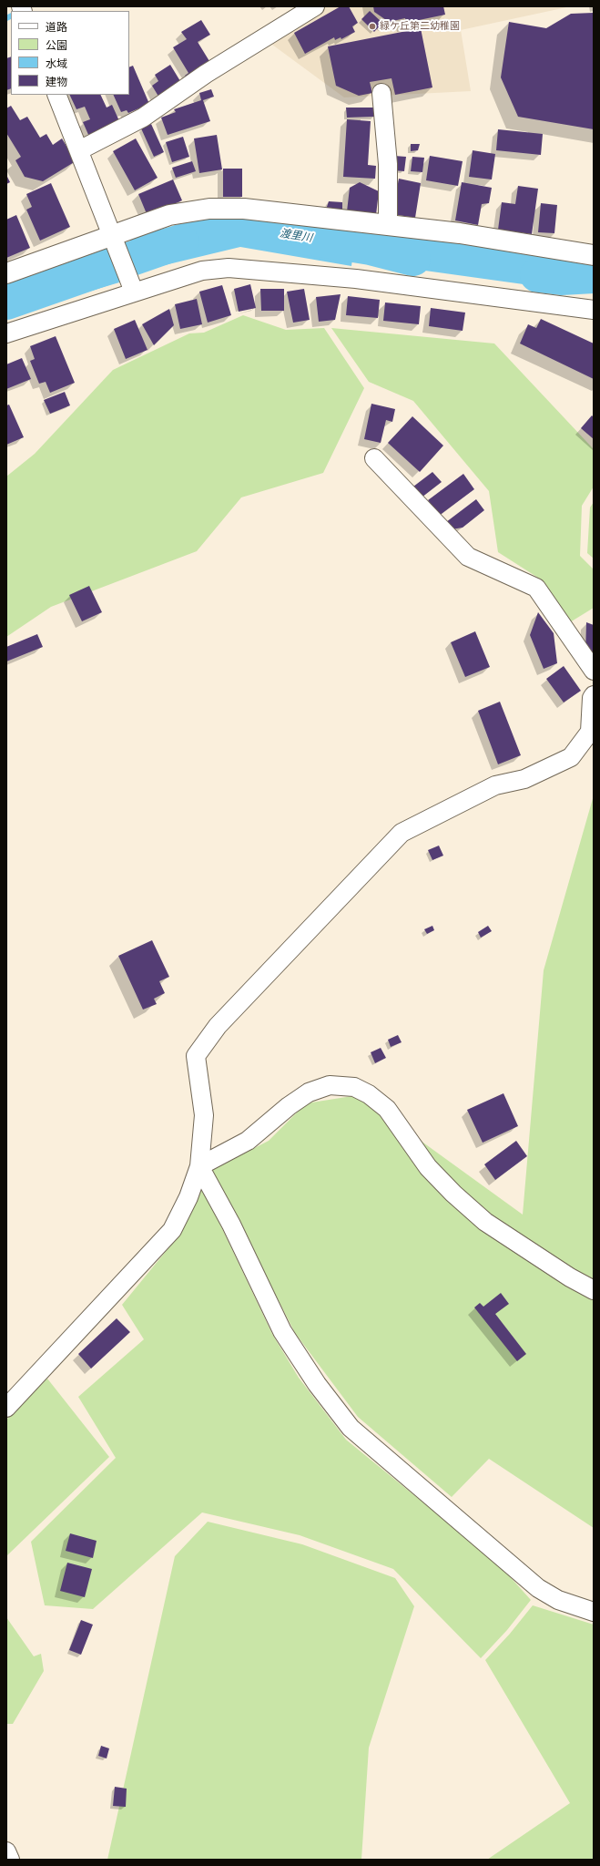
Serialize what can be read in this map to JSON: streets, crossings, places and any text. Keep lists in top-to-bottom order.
{
  "water": ["渡里川"],
  "places": ["緑ケ丘第二幼稚園"],
  "legend": [
    "道路",
    "公園",
    "水域",
    "建物"
  ]
}
